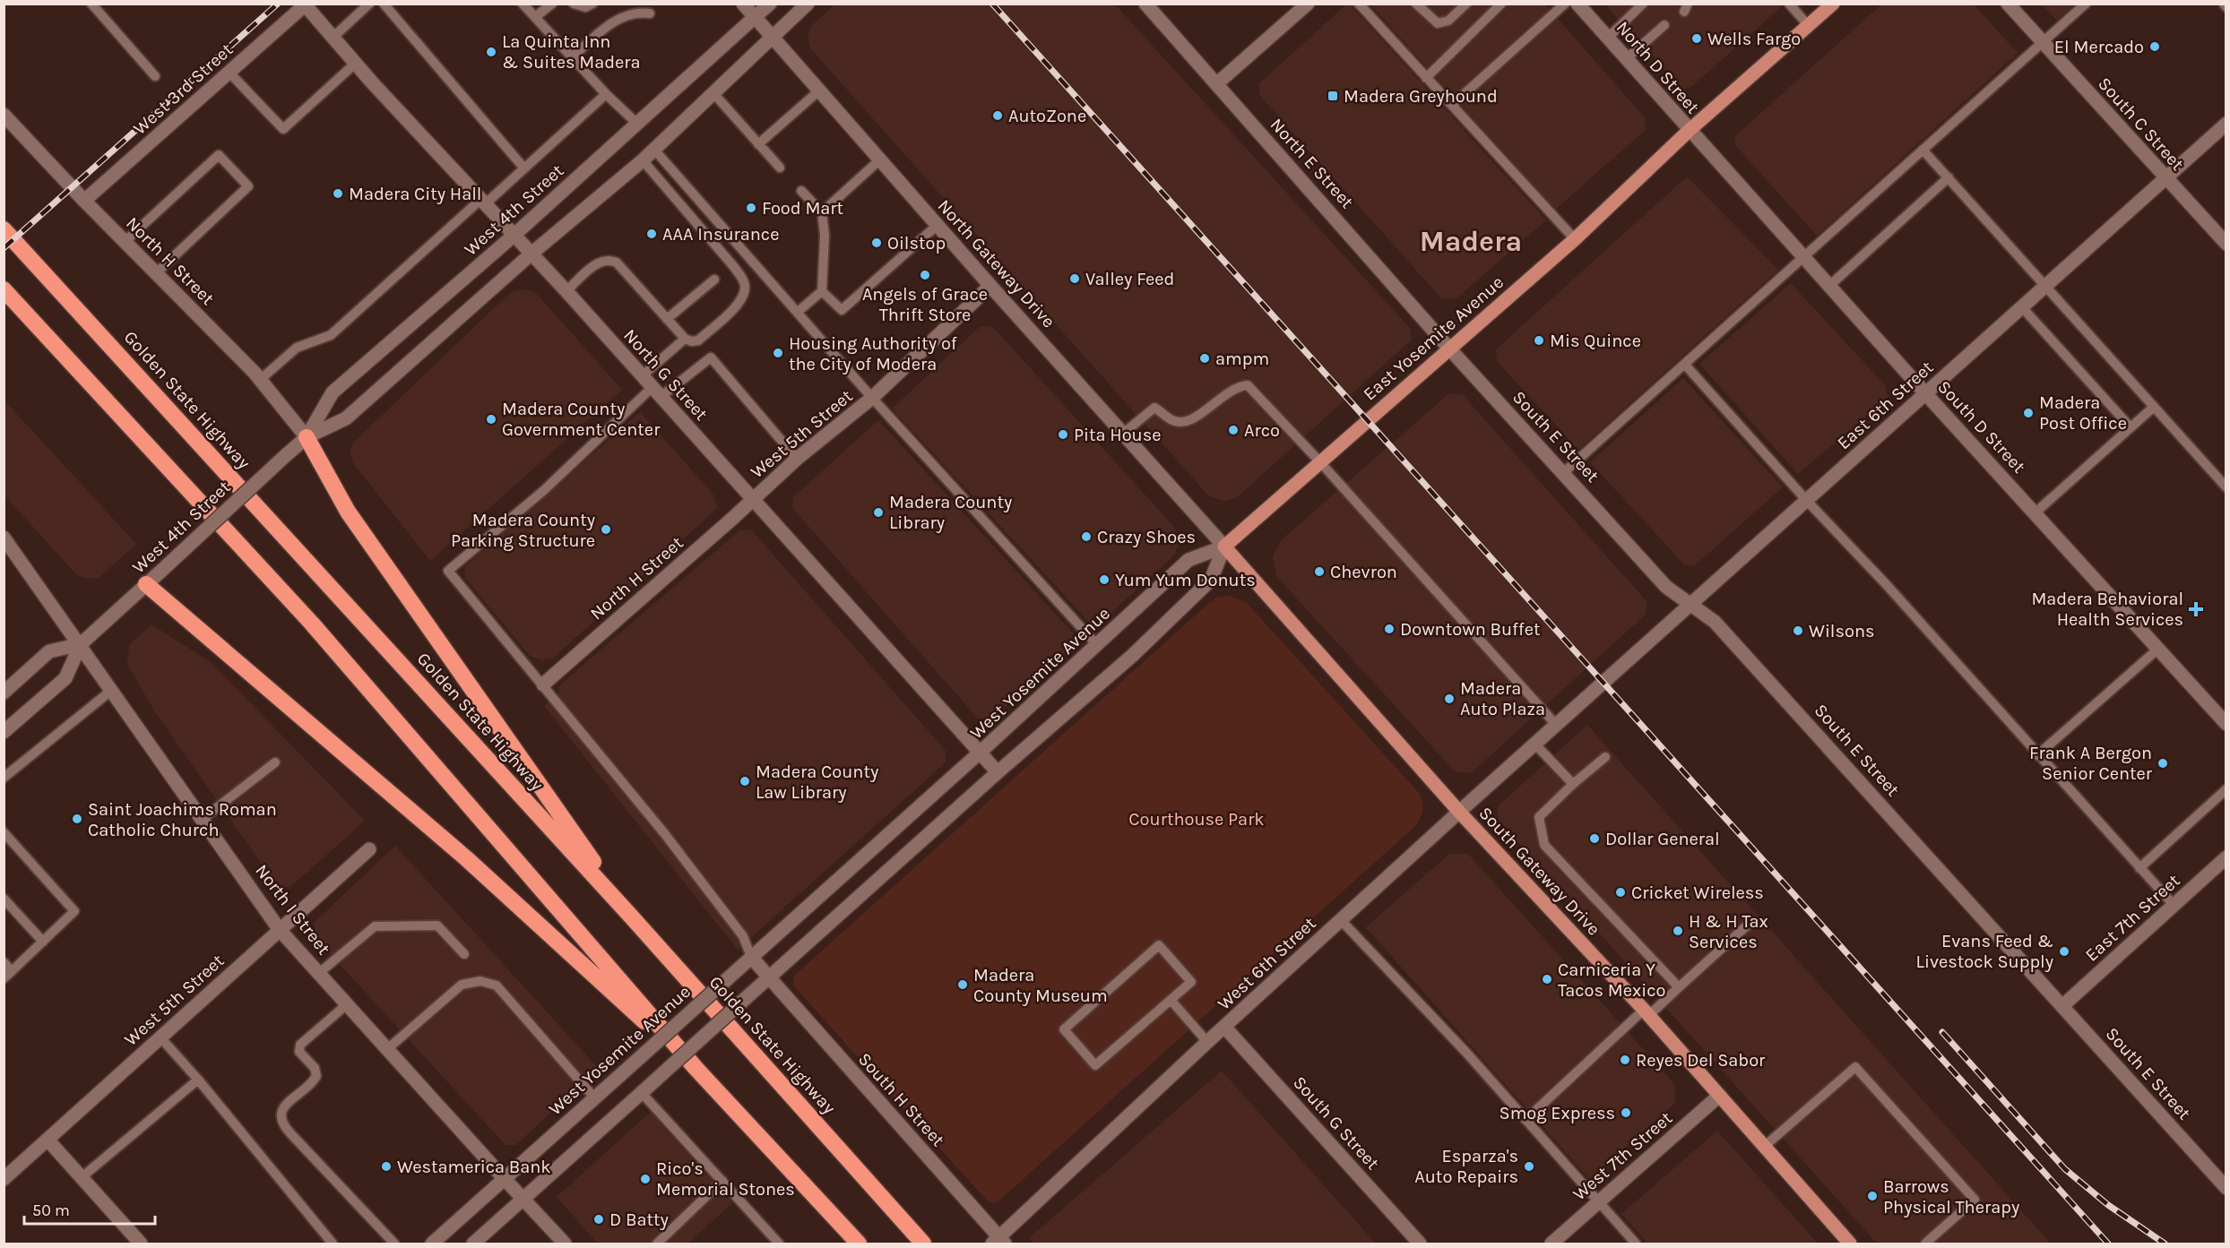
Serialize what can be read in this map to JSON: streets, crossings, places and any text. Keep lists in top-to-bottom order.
{
  "streets": {
    "highway": ["Golden State Highway"],
    "main road": ["East Yosemite Avenue", "South Gateway Drive"],
    "street": [
      "North D Street",
      "West 3rd Street",
      "South C Street",
      "North E Street",
      "West 4th Street",
      "North H Street",
      "North Gateway Drive",
      "North G Street",
      "East 6th Street",
      "South D Street",
      "West 5th Street",
      "South E Street",
      "West Yosemite Avenue",
      "North I Street",
      "East 7th Street",
      "West 6th Street",
      "South H Street",
      "South G Street",
      "West 7th Street"
    ]
  },
  "crossings": [
    ["North D Street", "East Yosemite Avenue"],
    ["North D Street", "South D Street"],
    ["West 3rd Street", "North H Street"],
    ["West 3rd Street", "North G Street"],
    ["South C Street", "East 6th Street"],
    ["North E Street", "East Yosemite Avenue"],
    ["North E Street", "South E Street"],
    ["West 4th Street", "North H Street"],
    ["West 4th Street", "North Gateway Drive"],
    ["West 4th Street", "North G Street"],
    ["West 4th Street", "North I Street"],
    ["North H Street", "North G Street"],
    ["North H Street", "West 5th Street"],
    ["North Gateway Drive", "East Yosemite Avenue"],
    ["North Gateway Drive", "West 5th Street"],
    ["North Gateway Drive", "West Yosemite Avenue"],
    ["North Gateway Drive", "South Gateway Drive"],
    ["East Yosemite Avenue", "South D Street"],
    ["East Yosemite Avenue", "South E Street"],
    ["East Yosemite Avenue", "West Yosemite Avenue"],
    ["East Yosemite Avenue", "South Gateway Drive"],
    ["North G Street", "West 5th Street"],
    ["North G Street", "West Yosemite Avenue"],
    ["East 6th Street", "South D Street"],
    ["East 6th Street", "South E Street"],
    ["East 6th Street", "West 6th Street"],
    ["West 5th Street", "North I Street"],
    ["South E Street", "East 7th Street"],
    ["West Yosemite Avenue", "South Gateway Drive"],
    ["West Yosemite Avenue", "North I Street"],
    ["West Yosemite Avenue", "South H Street"],
    ["South Gateway Drive", "West 6th Street"],
    ["South Gateway Drive", "West 7th Street"],
    ["West 6th Street", "South H Street"],
    ["West 6th Street", "South G Street"]
  ],
  "districts": ["Madera"],
  "parks": ["Courthouse Park"],
  "places": {
    "other": [
      "Wells Fargo",
      "El Mercado",
      "La Quinta Inn & Suites Madera",
      "AutoZone",
      "Madera City Hall",
      "Food Mart",
      "AAA Insurance",
      "Oilstop",
      "Angels of Grace Thrift Store",
      "Valley Feed",
      "Mis Quince",
      "Housing Authority of the City of Modera",
      "ampm",
      "Madera Post Office",
      "Madera County Government Center",
      "Arco",
      "Pita House",
      "Madera County Library",
      "Madera County Parking Structure",
      "Crazy Shoes",
      "Chevron",
      "Yum Yum Donuts",
      "Downtown Buffet",
      "Wilsons",
      "Madera Auto Plaza",
      "Frank A Bergon Senior Center",
      "Madera County Law Library",
      "Saint Joachims Roman Catholic Church",
      "Dollar General",
      "Cricket Wireless",
      "H & H Tax Services",
      "Evans Feed & Livestock Supply",
      "Carniceria Y Tacos Mexico",
      "Madera County Museum",
      "Reyes Del Sabor",
      "Smog Express",
      "Westamerica Bank",
      "Esparza's Auto Repairs",
      "Rico's Memorial Stones",
      "Barrows Physical Therapy",
      "D Batty"
    ],
    "transit": ["Madera Greyhound"],
    "health": ["Madera Behavioral Health Services"]
  },
  "scale_bar": "50 m"
}
